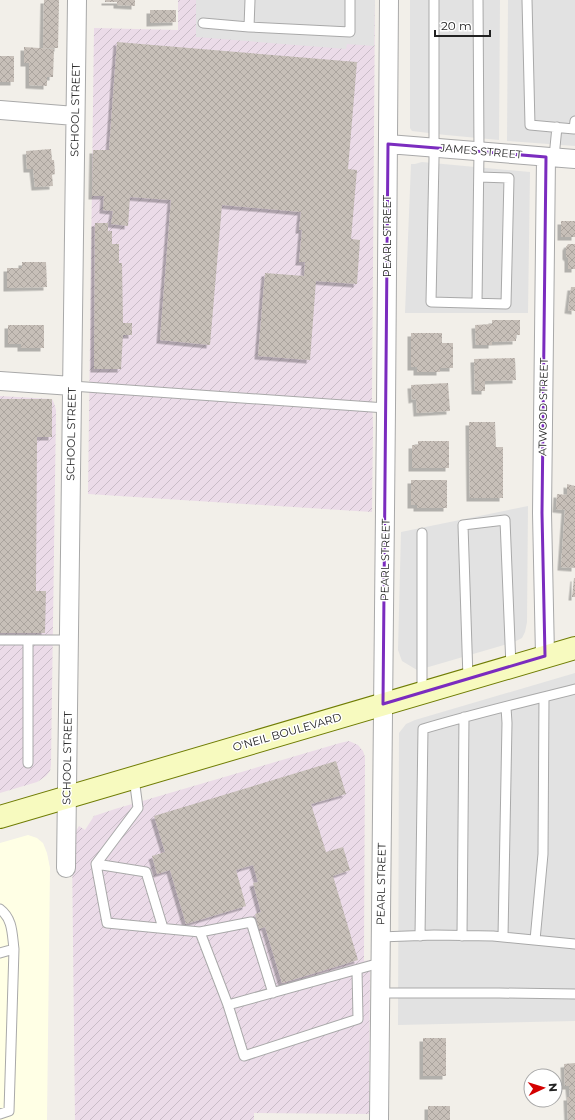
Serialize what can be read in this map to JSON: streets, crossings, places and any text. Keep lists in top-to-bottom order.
{
  "streets": {
    "main road": ["O'NEIL BOULEVARD"],
    "street": [
      "SCHOOL STREET",
      "JAMES STREET",
      "PEARL STREET",
      "ATWOOD STREET"
    ]
  },
  "crossings": [
    ["SCHOOL STREET", "O'NEIL BOULEVARD"],
    ["JAMES STREET", "PEARL STREET"],
    ["JAMES STREET", "ATWOOD STREET"],
    ["PEARL STREET", "O'NEIL BOULEVARD"],
    ["ATWOOD STREET", "O'NEIL BOULEVARD"]
  ],
  "scale_bar": "20 m",
  "north": "right"
}
